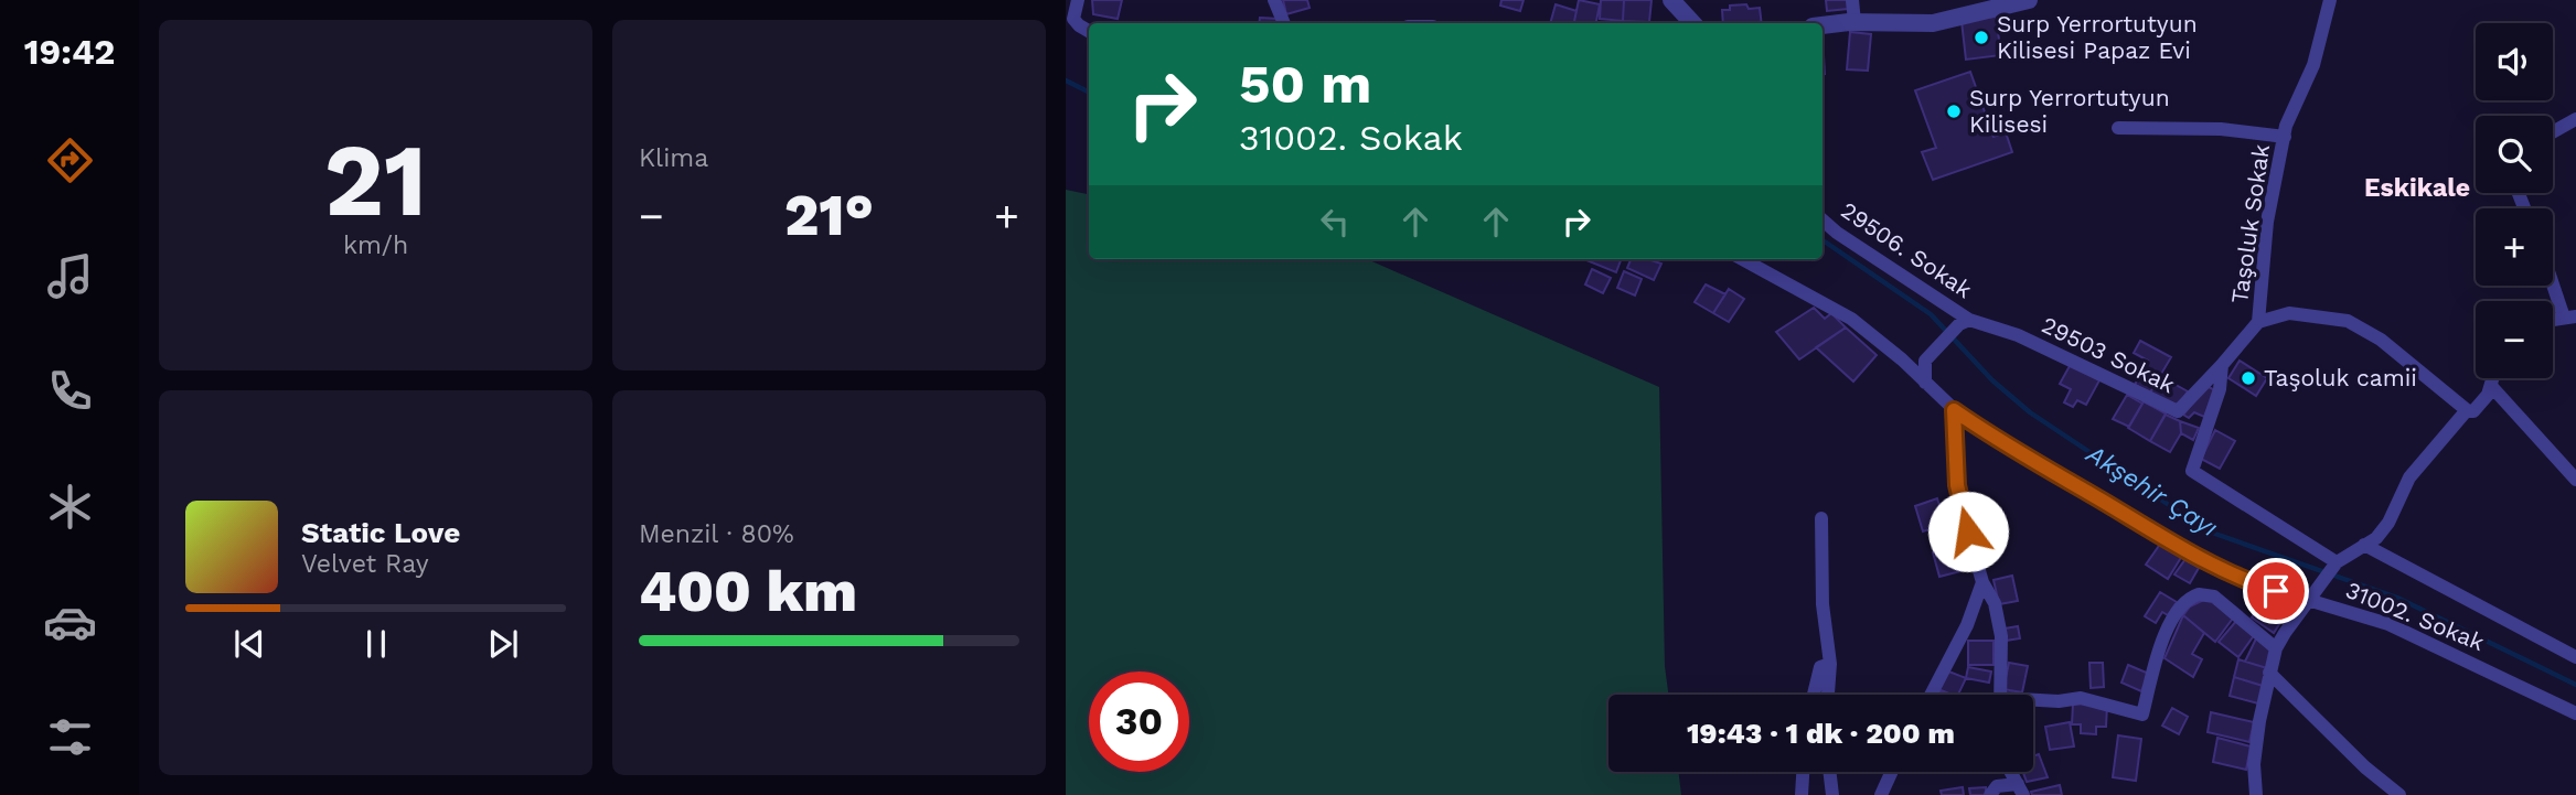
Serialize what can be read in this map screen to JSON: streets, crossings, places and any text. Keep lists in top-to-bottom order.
{
  "streets": {
    "street": [
      "Taşoluk Sokak",
      "29506. Sokak",
      "29503 Sokak",
      "31002. Sokak"
    ]
  },
  "crossings": [
    ["Taşoluk Sokak", "29503 Sokak"],
    ["29506. Sokak", "29503 Sokak"]
  ],
  "districts": ["Eskikale"],
  "water": ["Akşehir Çayı"],
  "places": ["Surp Yerrortutyun Kilisesi Papaz Evi", "Surp Yerrortutyun Kilisesi", "Taşoluk camii"],
  "page": {
    "tabs": "19:42",
    "tile": [
      ["21", "km/h"],
      "Klima",
      ["Menzil · 80%", "400 km"]
    ],
    "map_buttons": ["+", "−"],
    "turn": ["50 m", "31002. Sokak"],
    "heat": ["−", "21°", "+"],
    "song": ["Static Love", "Velvet Ray"],
    "limit": "30",
    "trip": "19:43 · 1 dk · 200 m"
  }
}
